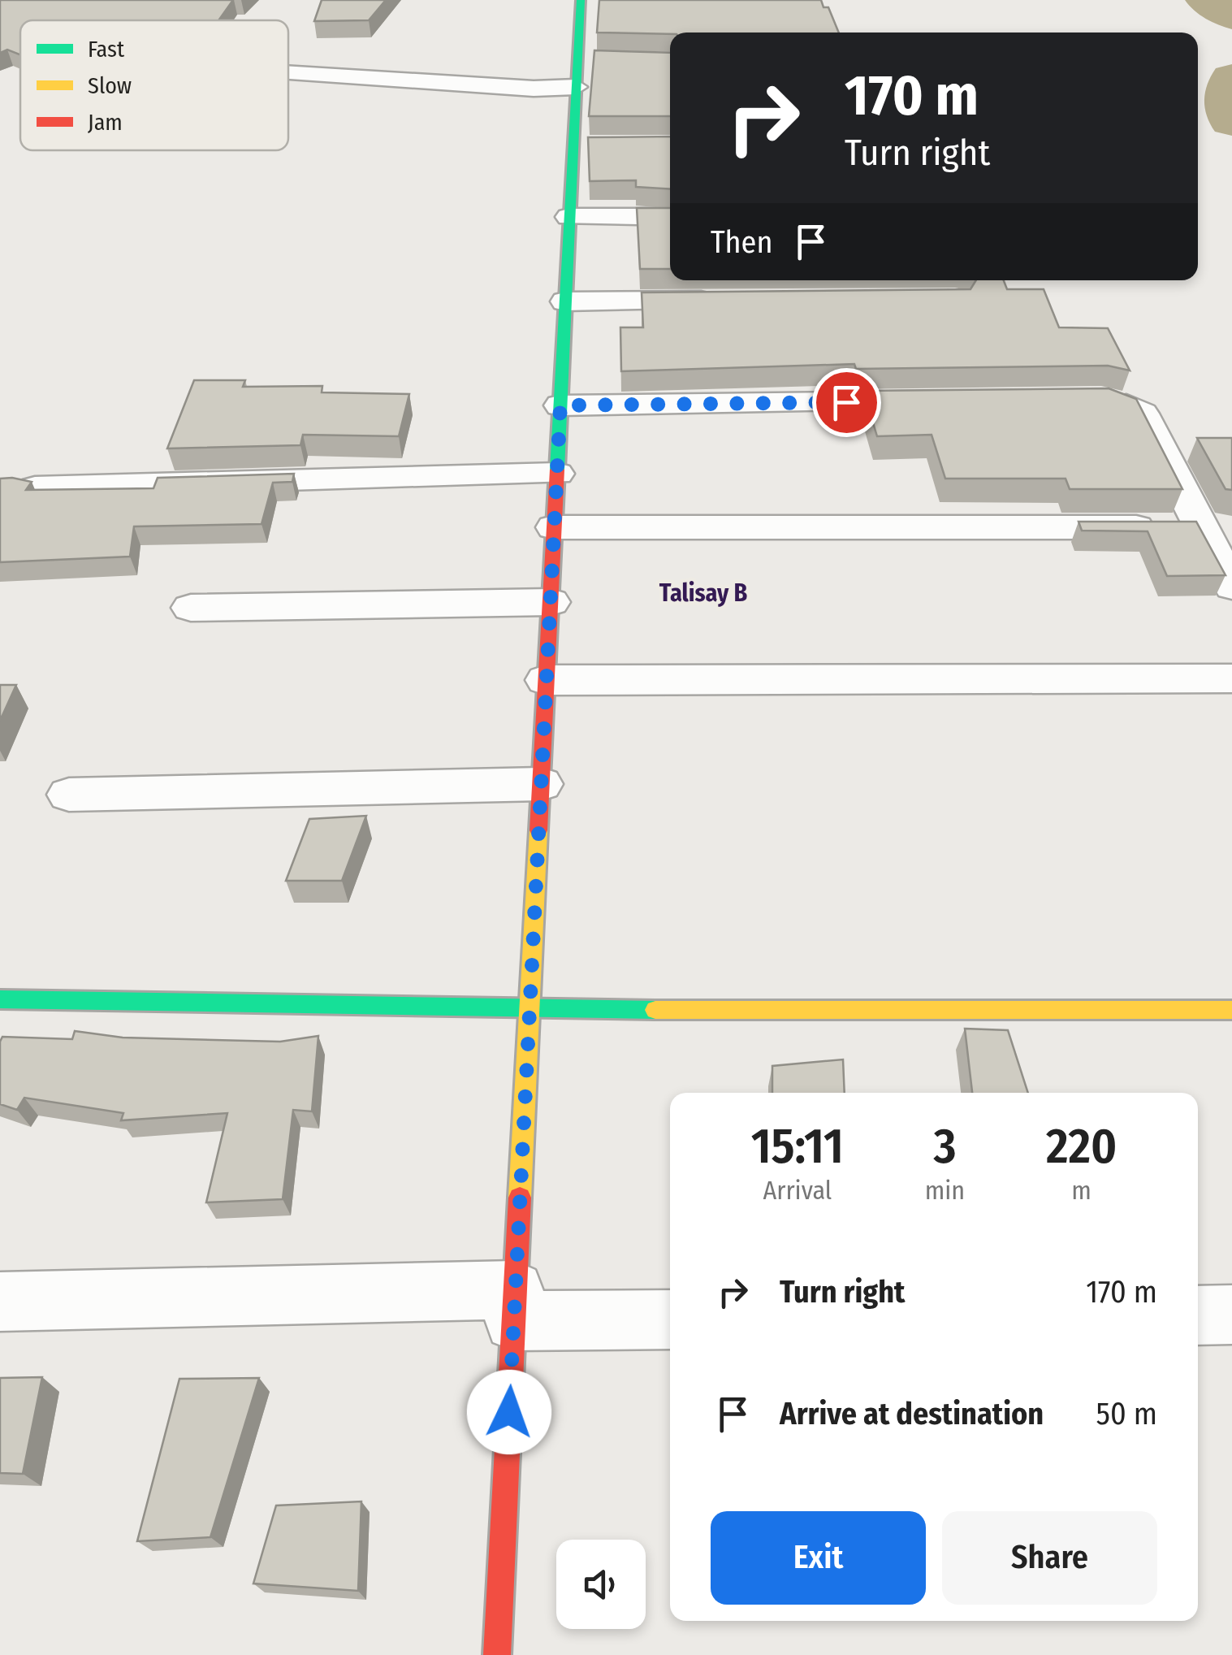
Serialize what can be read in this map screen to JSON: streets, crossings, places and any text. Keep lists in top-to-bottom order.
{
  "districts": ["Talisay B"],
  "legend": ["Fast", "Slow", "Jam"],
  "page": {
    "turn": ["170 m", "Turn right"],
    "then": "Then",
    "eta": [
      "15:11",
      "Arrival",
      "3",
      "min",
      "220",
      "m"
    ],
    "list": [
      {
        "name": "Turn right",
        "value": "170 m"
      },
      {
        "name": "Arrive at destination",
        "value": "50 m"
      }
    ],
    "buttons": ["Exit", "Share"]
  }
}
